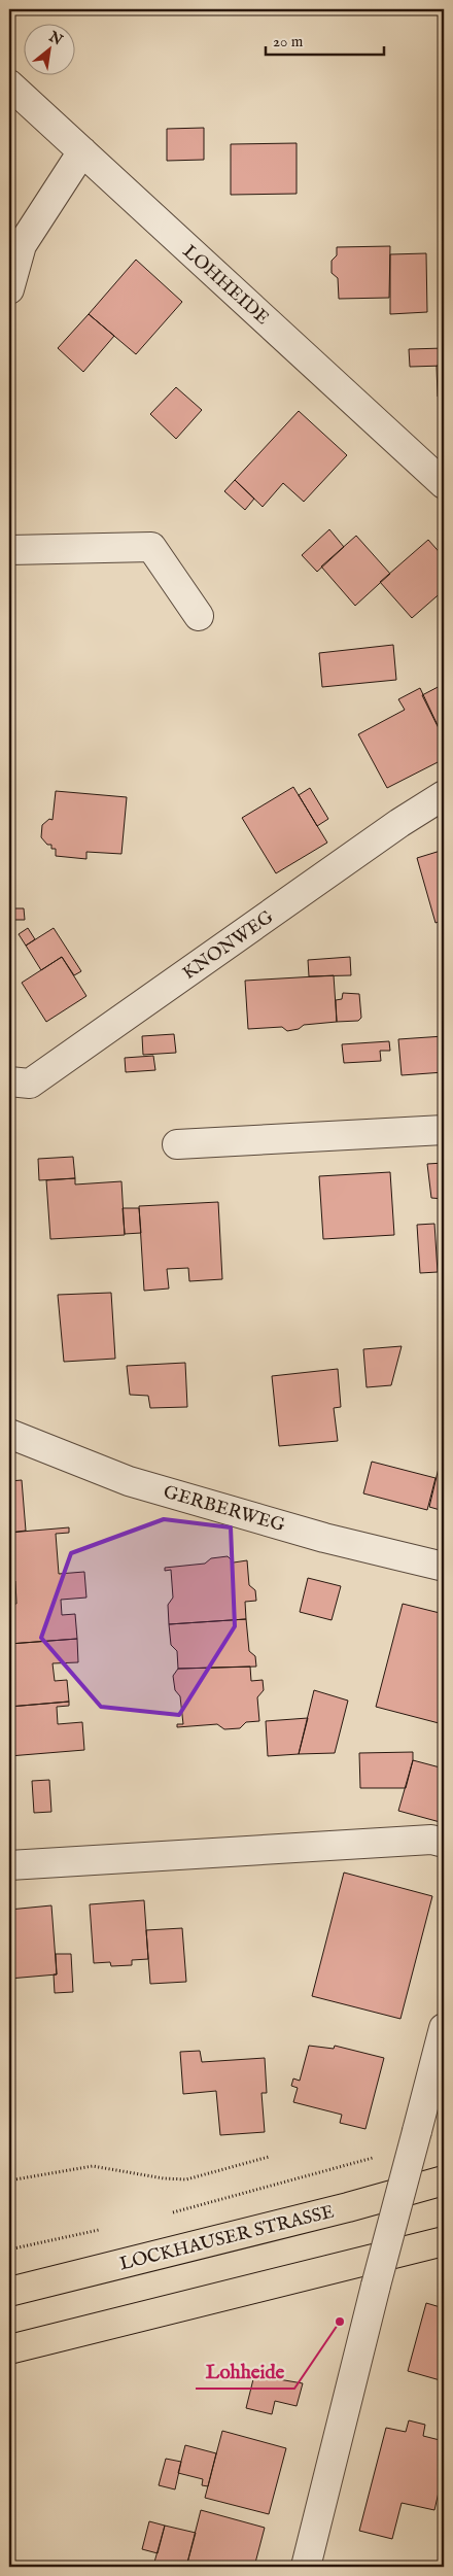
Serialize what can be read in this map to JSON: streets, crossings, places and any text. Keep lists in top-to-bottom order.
{
  "streets": {
    "main road": ["LOCKHAUSER STRASSE"],
    "street": ["LOHHEIDE", "KNONWEG", "GERBERWEG"]
  },
  "places": ["Lohheide"],
  "scale_bar": "20 m",
  "north": "top right"
}
